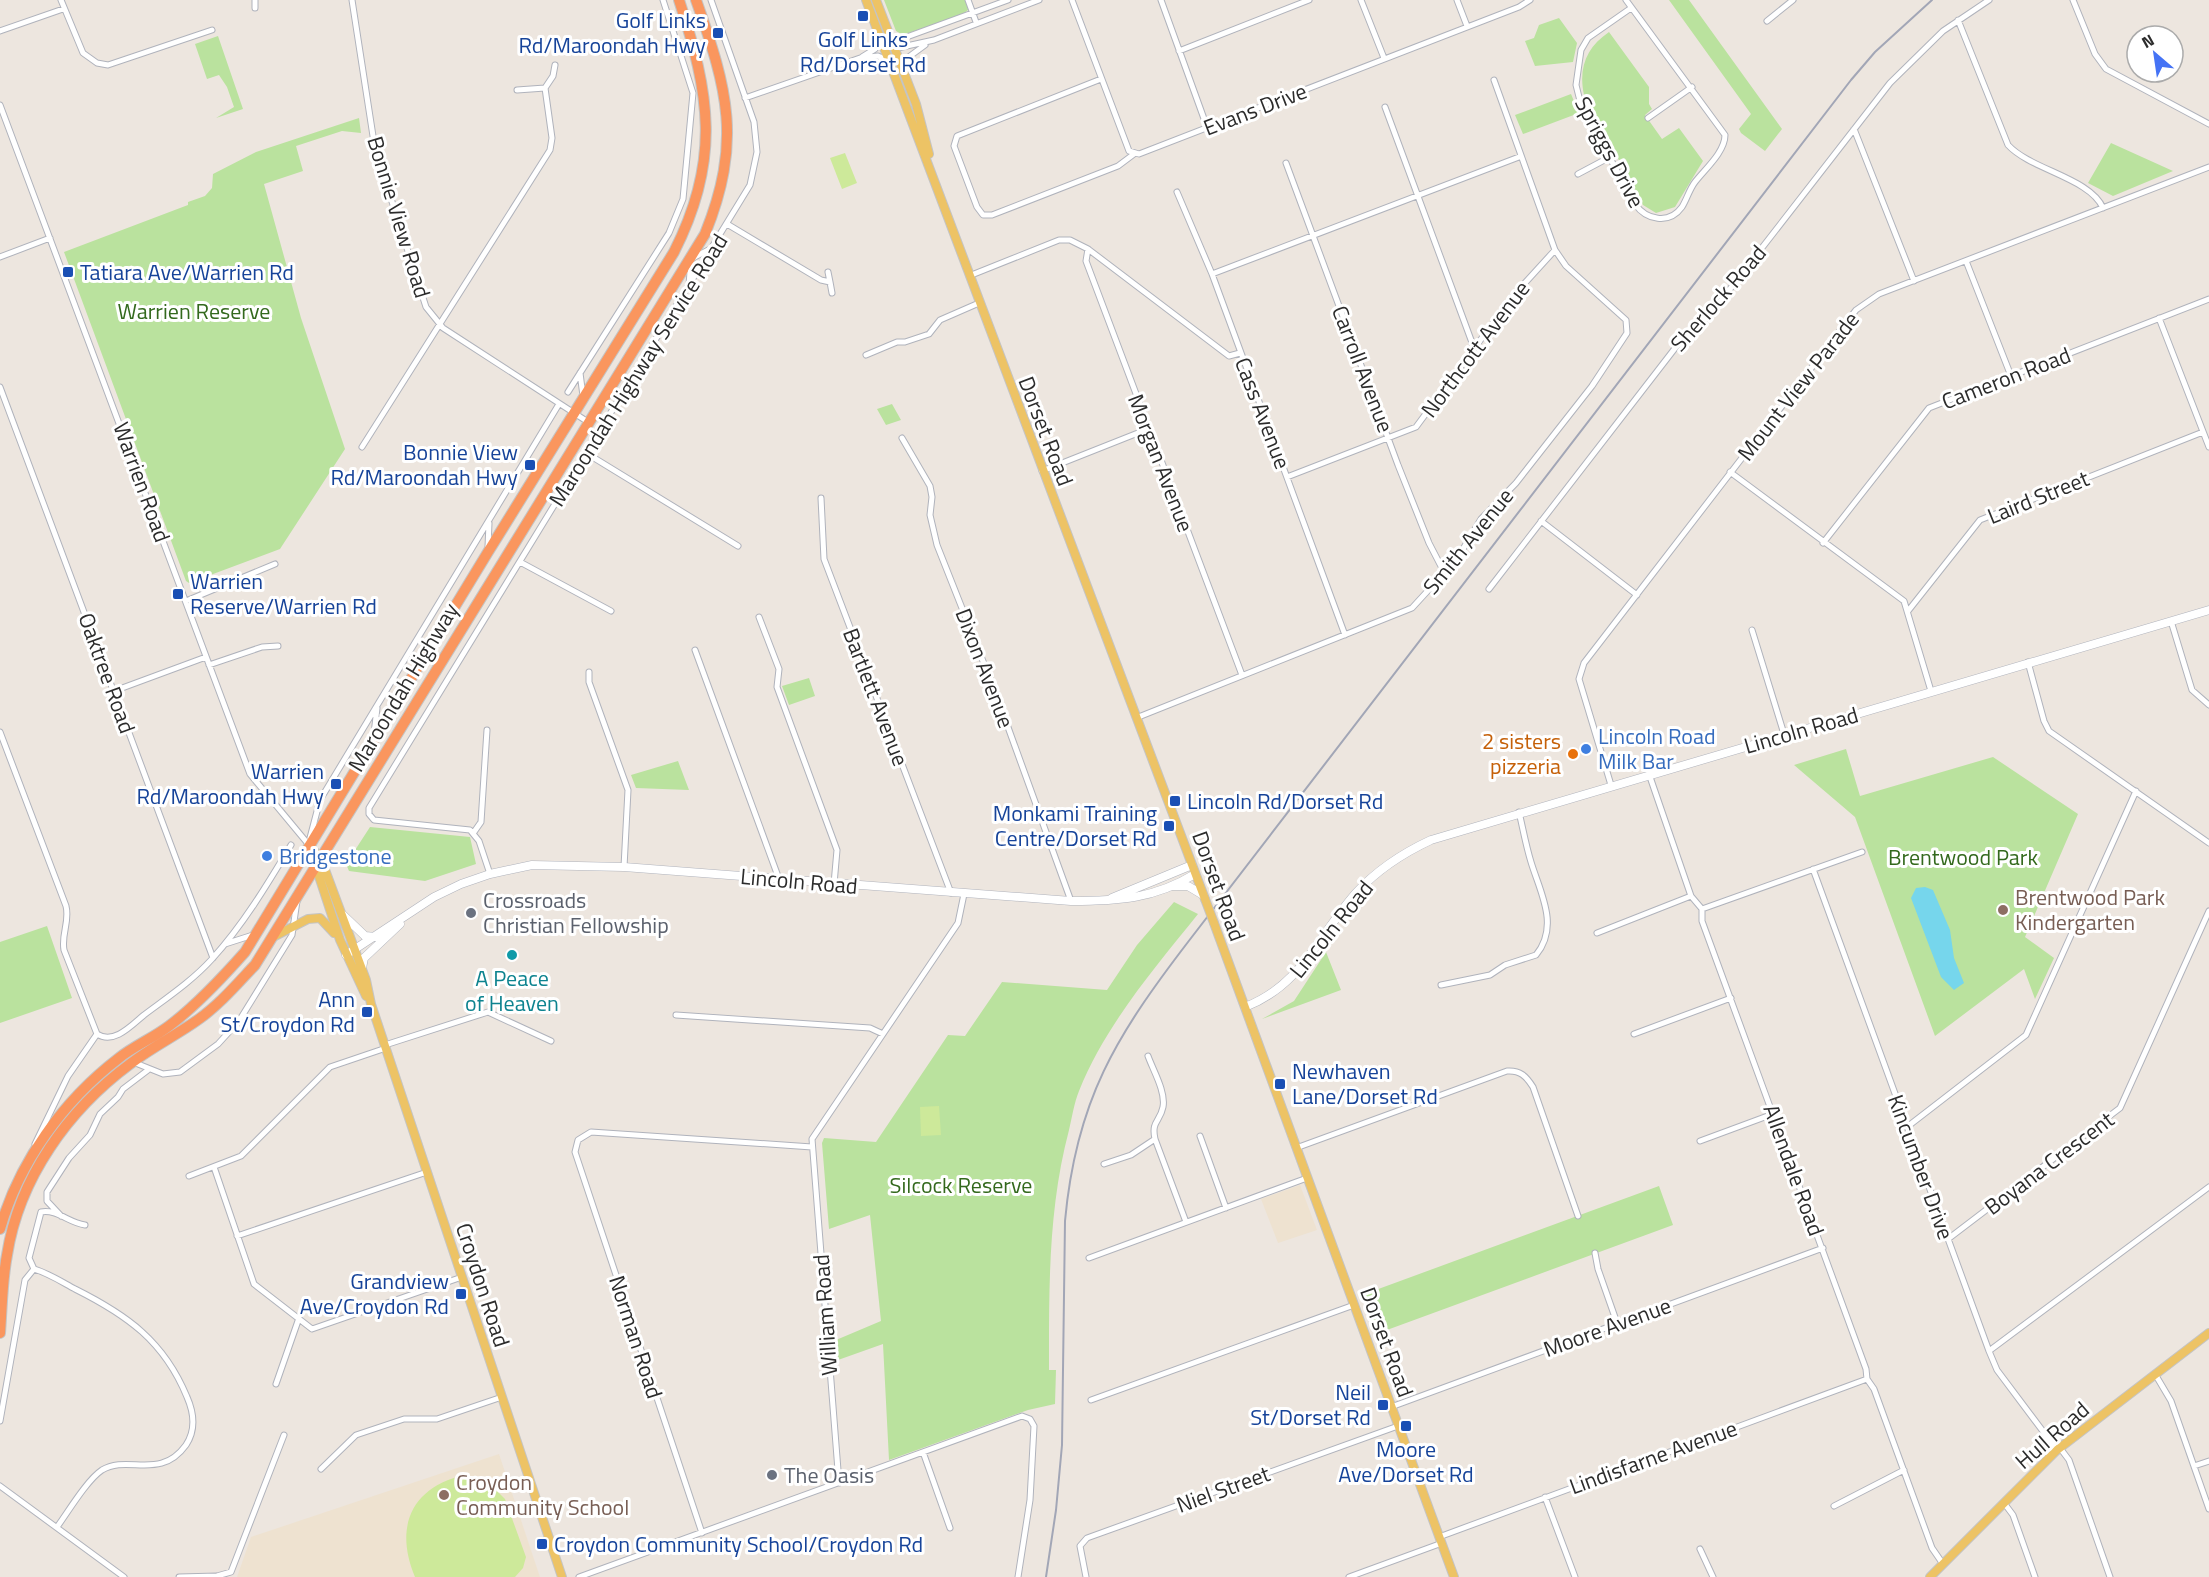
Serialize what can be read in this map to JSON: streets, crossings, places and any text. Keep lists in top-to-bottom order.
{
  "streets": {
    "highway": ["Maroondah Highway"],
    "main road": [
      "Dorset Road",
      "Lincoln Road",
      "Croydon Road",
      "Hull Road"
    ],
    "street": [
      "Evans Drive",
      "Spriggs Drive",
      "Bonnie View Road",
      "Sherlock Road",
      "Northcott Avenue",
      "Carroll Avenue",
      "Maroondah Highway Service Road",
      "Cameron Road",
      "Mount View Parade",
      "Cass Avenue",
      "Morgan Avenue",
      "Warrien Road",
      "Laird Street",
      "Smith Avenue",
      "Dixon Avenue",
      "Oaktree Road",
      "Bartlett Avenue",
      "Boyana Crescent",
      "Kincumber Drive",
      "Allendale Road",
      "William Road",
      "Moore Avenue",
      "Norman Road",
      "Lindisfarne Avenue",
      "Niel Street"
    ]
  },
  "crossings": [
    ["Bonnie View Road", "Maroondah Highway Service Road"],
    ["Bonnie View Road", "Maroondah Highway"],
    ["Northcott Avenue", "Carroll Avenue"],
    ["Northcott Avenue", "Cass Avenue"],
    ["Northcott Avenue", "Smith Avenue"],
    ["Carroll Avenue", "Smith Avenue"],
    ["Maroondah Highway Service Road", "Warrien Road"],
    ["Maroondah Highway Service Road", "Maroondah Highway"],
    ["Maroondah Highway Service Road", "Croydon Road"],
    ["Mount View Parade", "Lincoln Road"],
    ["Cass Avenue", "Smith Avenue"],
    ["Dorset Road", "Smith Avenue"],
    ["Dorset Road", "Lincoln Road"],
    ["Dorset Road", "Moore Avenue"],
    ["Dorset Road", "Lindisfarne Avenue"],
    ["Dorset Road", "Niel Street"],
    ["Morgan Avenue", "Smith Avenue"],
    ["Warrien Road", "Maroondah Highway"],
    ["Warrien Road", "Croydon Road"],
    ["Dixon Avenue", "Lincoln Road"],
    ["Maroondah Highway", "Croydon Road"],
    ["Bartlett Avenue", "Lincoln Road"],
    ["Lincoln Road", "Allendale Road"],
    ["Lincoln Road", "Croydon Road"],
    ["Boyana Crescent", "Kincumber Drive"],
    ["Kincumber Drive", "Hull Road"],
    ["Allendale Road", "Moore Avenue"],
    ["Allendale Road", "Hull Road"],
    ["Allendale Road", "Lindisfarne Avenue"],
    ["William Road", "Norman Road"]
  ],
  "parks": ["Warrien Reserve", "Brentwood Park", "Silcock Reserve"],
  "places": {
    "transit": [
      "Golf Links Rd/Dorset Rd",
      "Golf Links Rd/Maroondah Hwy",
      "Tatiara Ave/Warrien Rd",
      "Bonnie View Rd/Maroondah Hwy",
      "Warrien Reserve/Warrien Rd",
      "Warrien Rd/Maroondah Hwy",
      "Lincoln Rd/Dorset Rd",
      "Monkami Training Centre/Dorset Rd",
      "Ann St/Croydon Rd",
      "Newhaven Lane/Dorset Rd",
      "Grandview Ave/Croydon Rd",
      "Neil St/Dorset Rd",
      "Moore Ave/Dorset Rd",
      "Croydon Community School/Croydon Rd"
    ],
    "other": [
      "Lincoln Road Milk Bar",
      "2 sisters pizzeria",
      "Bridgestone",
      "Brentwood Park Kindergarten",
      "Crossroads Christian Fellowship",
      "A Peace of Heaven",
      "The Oasis",
      "Croydon Community School"
    ]
  },
  "north": "top left"
}
